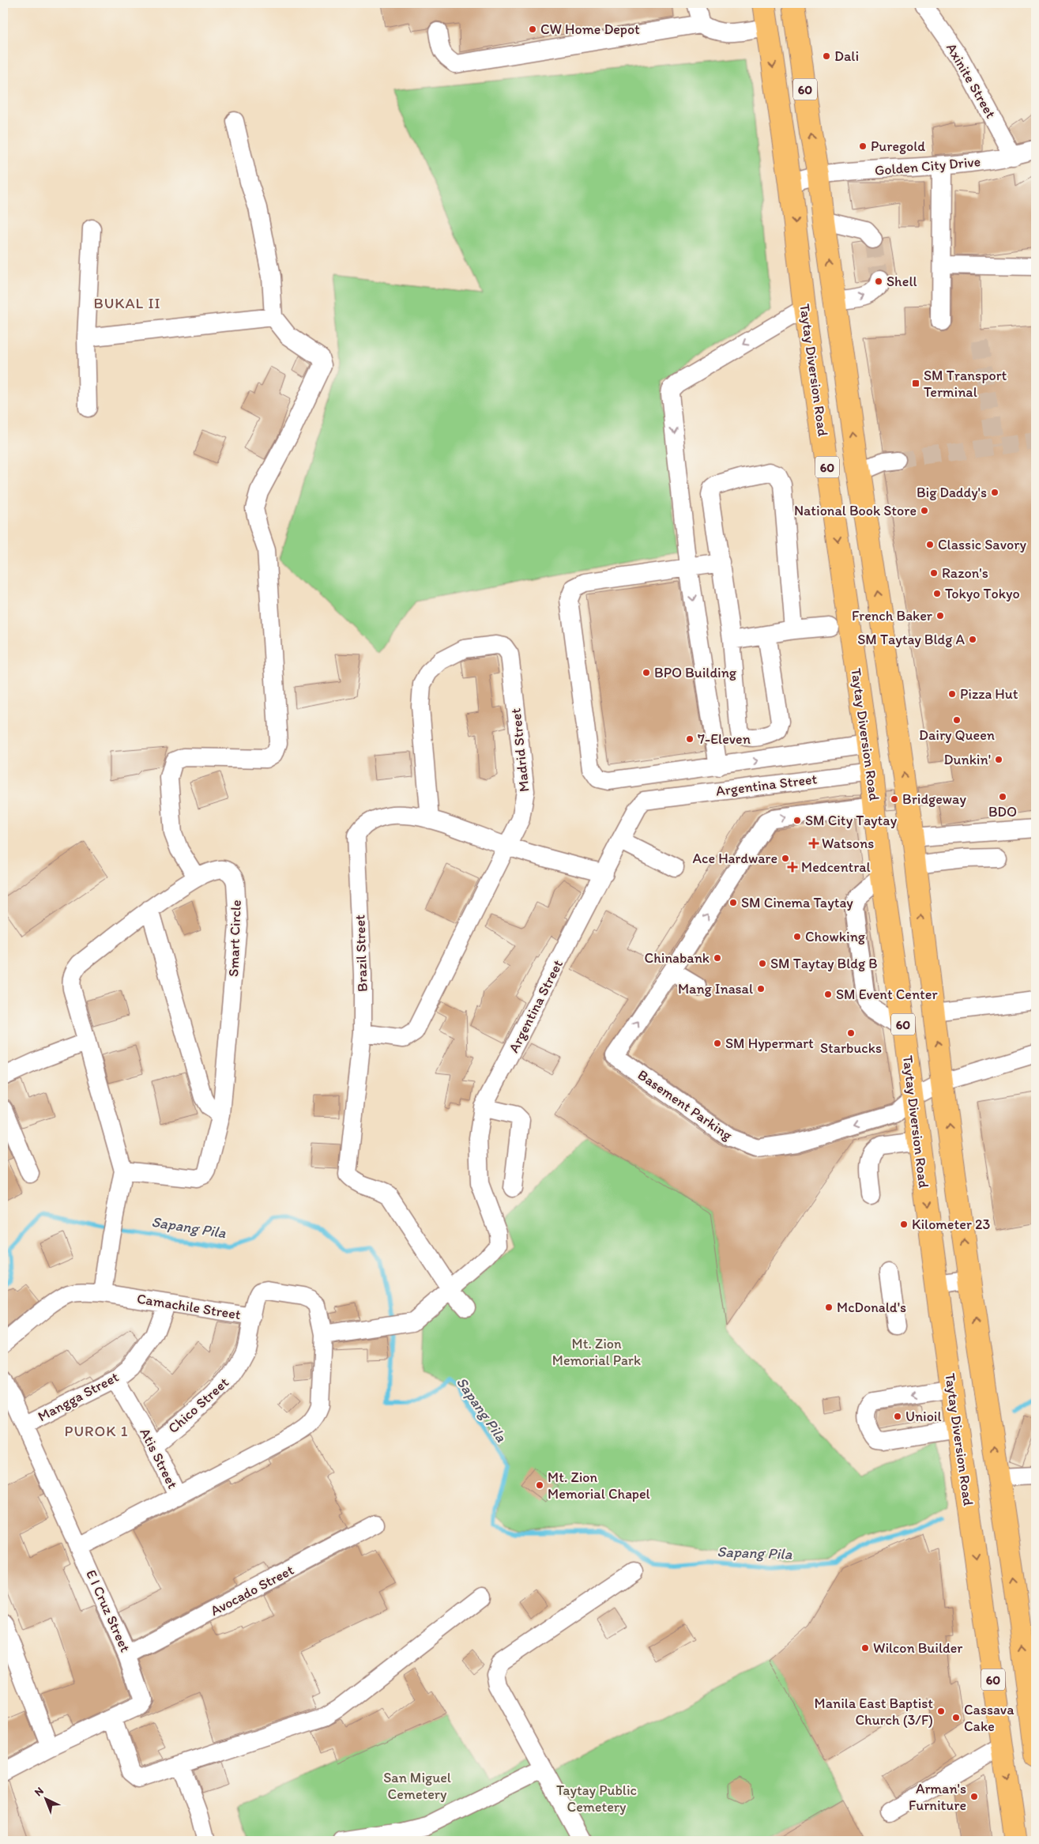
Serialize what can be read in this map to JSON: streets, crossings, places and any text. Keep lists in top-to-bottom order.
{
  "streets": {
    "main road": ["60", "Taytay Diversion Road"],
    "street": [
      "Axinite Street",
      "Golden City Drive",
      "Madrid Street",
      "Argentina Street",
      "Smart Circle",
      "Brazil Street",
      "Basement Parking",
      "Camachile Street",
      "Mangga Street",
      "Chico Street",
      "Atis Street",
      "Avocado Street",
      "E I Cruz Street"
    ]
  },
  "crossings": [
    ["Axinite Street", "Golden City Drive"],
    ["60", "Golden City Drive"],
    ["Golden City Drive", "Taytay Diversion Road"],
    ["Taytay Diversion Road", "Argentina Street"],
    ["Taytay Diversion Road", "Basement Parking"],
    ["Madrid Street", "Brazil Street"],
    ["Argentina Street", "Brazil Street"],
    ["Argentina Street", "Camachile Street"],
    ["Camachile Street", "Mangga Street"],
    ["Camachile Street", "Chico Street"],
    ["Camachile Street", "Atis Street"],
    ["Camachile Street", "E I Cruz Street"],
    ["Mangga Street", "Atis Street"],
    ["Mangga Street", "E I Cruz Street"],
    ["Chico Street", "Atis Street"],
    ["Avocado Street", "E I Cruz Street"]
  ],
  "districts": ["BUKAL II", "PUROK 1"],
  "water": ["Sapang Pila"],
  "parks": ["Mt. Zion Memorial Park", "San Miguel Cemetery", "Taytay Public Cemetery"],
  "places": {
    "other": [
      "CW Home Depot",
      "Dali",
      "Puregold",
      "Shell",
      "Big Daddy's",
      "National Book Store",
      "Classic Savory",
      "Razon's",
      "Tokyo Tokyo",
      "French Baker",
      "SM Taytay Bldg A",
      "BPO Building",
      "Pizza Hut",
      "Dairy Queen",
      "7-Eleven",
      "Dunkin'",
      "BDO",
      "Bridgeway",
      "SM City Taytay",
      "Ace Hardware",
      "SM Cinema Taytay",
      "Chowking",
      "Chinabank",
      "SM Taytay Bldg B",
      "Mang Inasal",
      "SM Event Center",
      "Starbucks",
      "SM Hypermart",
      "Kilometer 23",
      "McDonald's",
      "Unioil",
      "Mt. Zion Memorial Chapel",
      "Wilcon Builder",
      "Manila East Baptist Church (3/F)",
      "Cassava Cake",
      "Arman's Furniture"
    ],
    "transit": ["SM Transport Terminal"],
    "health": ["Watsons", "Medcentral"]
  },
  "north": "top left"
}
